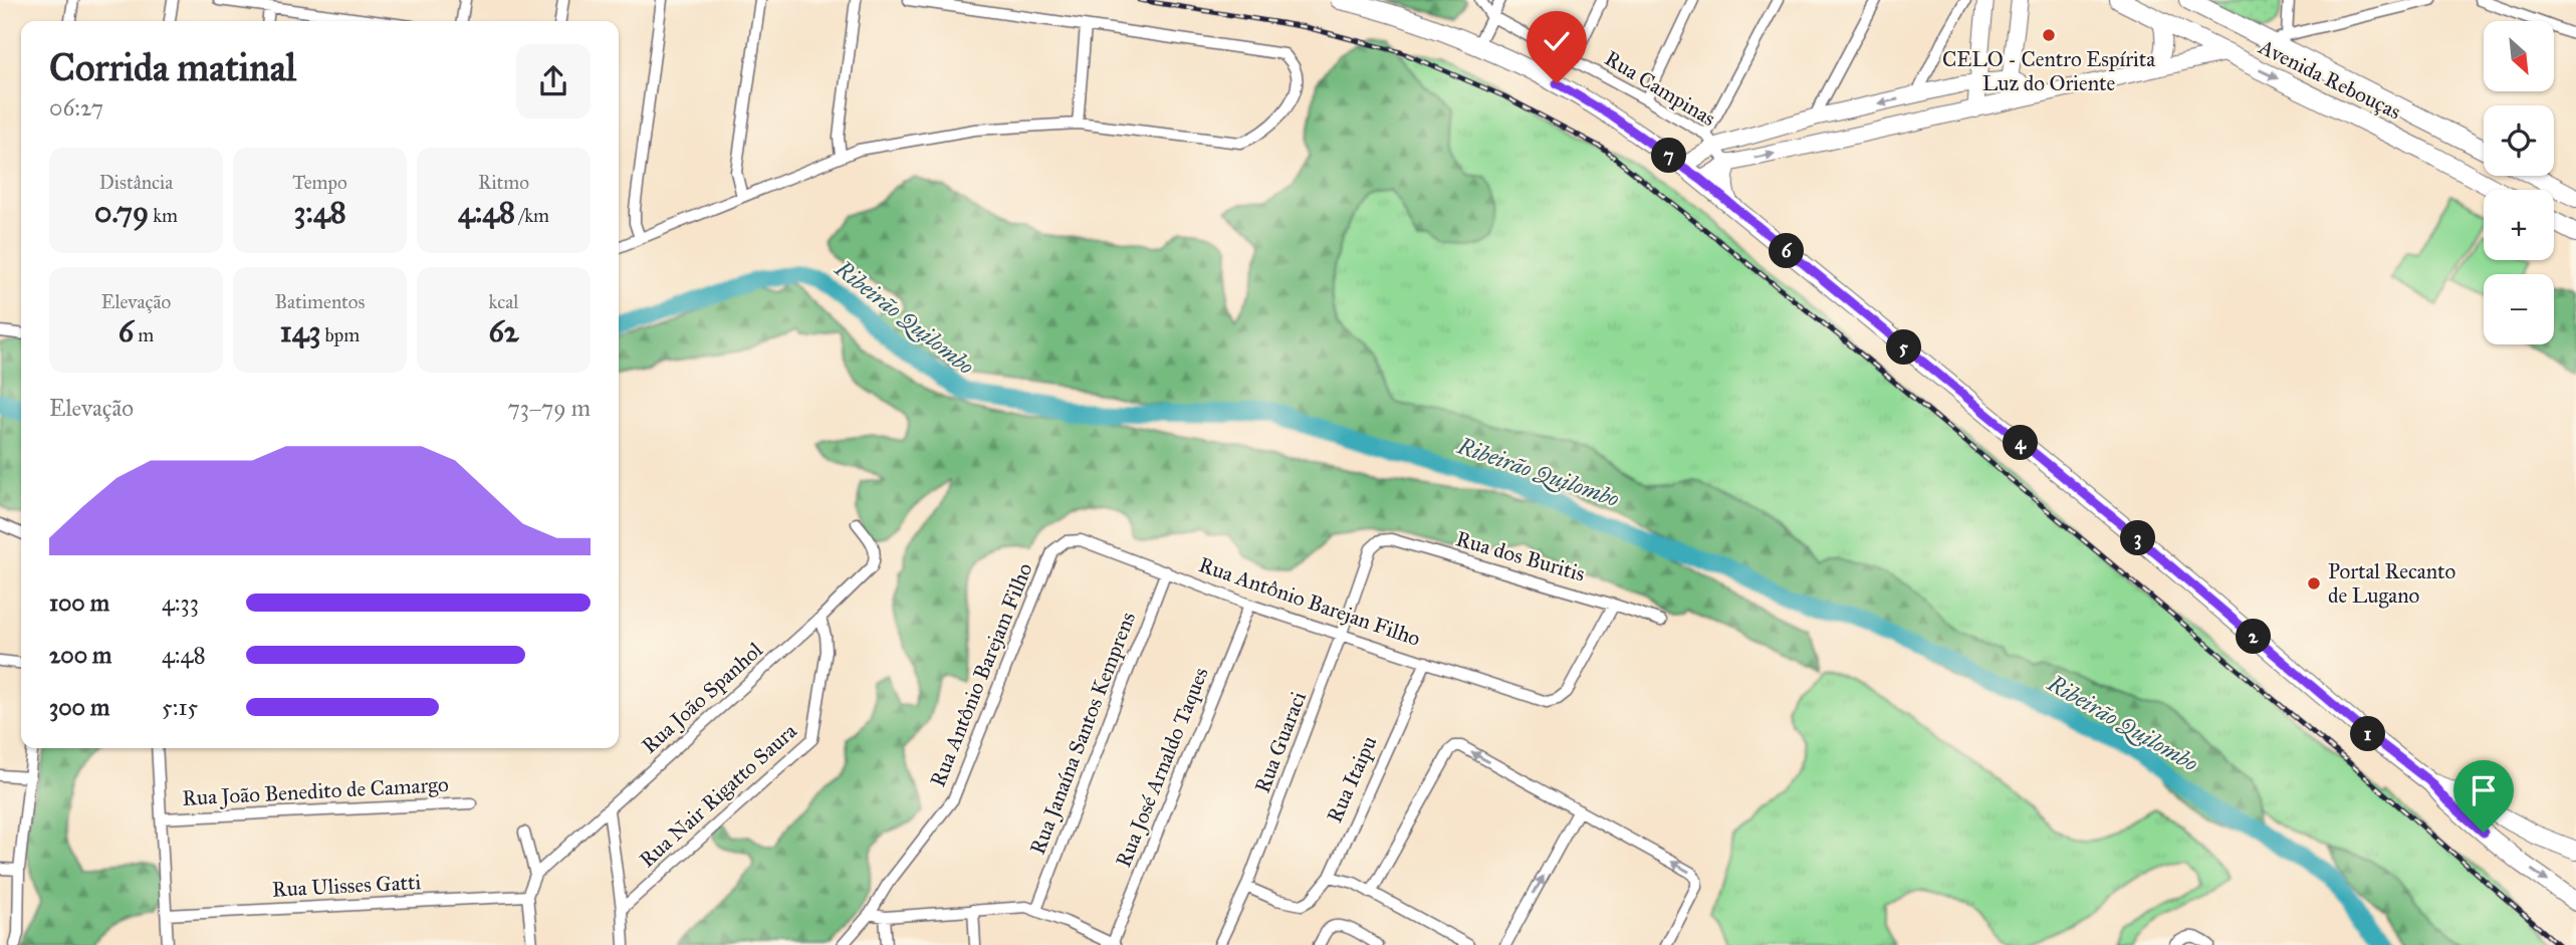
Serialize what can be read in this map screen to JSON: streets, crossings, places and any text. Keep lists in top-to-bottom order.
{
  "streets": {
    "main road": ["Avenida Rebouças"],
    "street": [
      "Rua Campinas",
      "Rua dos Buritis",
      "Rua Antônio Barejan Filho",
      "Rua Antônio Barejam Filho",
      "Rua João Spanhol",
      "Rua Janaína Santos Kemprens",
      "Rua Guaraci",
      "Rua José Arnaldo Taques",
      "Rua Itaipu",
      "Rua João Benedito de Camargo",
      "Rua Nair Rigatto Saura",
      "Rua Ulisses Gatti"
    ]
  },
  "crossings": [
    ["Rua dos Buritis", "Rua Antônio Barejan Filho"],
    ["Rua dos Buritis", "Rua Guaraci"],
    ["Rua Antônio Barejan Filho", "Rua Antônio Barejam Filho"],
    ["Rua Antônio Barejan Filho", "Rua Janaína Santos Kemprens"],
    ["Rua Antônio Barejan Filho", "Rua Guaraci"],
    ["Rua Antônio Barejan Filho", "Rua José Arnaldo Taques"],
    ["Rua Antônio Barejan Filho", "Rua Itaipu"],
    ["Rua João Spanhol", "Rua Nair Rigatto Saura"],
    ["Rua João Spanhol", "Rua Ulisses Gatti"],
    ["Rua Guaraci", "Rua Itaipu"]
  ],
  "water": ["Ribeirão Quilombo"],
  "places": ["CELO - Centro Espírita Luz do Oriente", "Portal Recanto de Lugano"],
  "north": "bottom right",
  "page": {
    "map_buttons": ["+", "−"],
    "heading": ["Corrida matinal", "06:27"],
    "pins": [
      "7",
      "6",
      "5",
      "4",
      "3",
      "2",
      "1"
    ],
    "stats": [
      ["Distância", "0.79 km"],
      ["Tempo", "3:48"],
      ["Ritmo", "4:48 /km"],
      ["Elevação", "6 m"],
      ["Batimentos", "143 bpm"],
      ["kcal", "62"]
    ],
    "chart": ["Elevação", "73–79 m"],
    "list": [
      {
        "name": "100 m",
        "note": "4:33"
      },
      {
        "name": "200 m",
        "note": "4:48"
      },
      {
        "name": "300 m",
        "note": "5:15"
      }
    ]
  }
}
